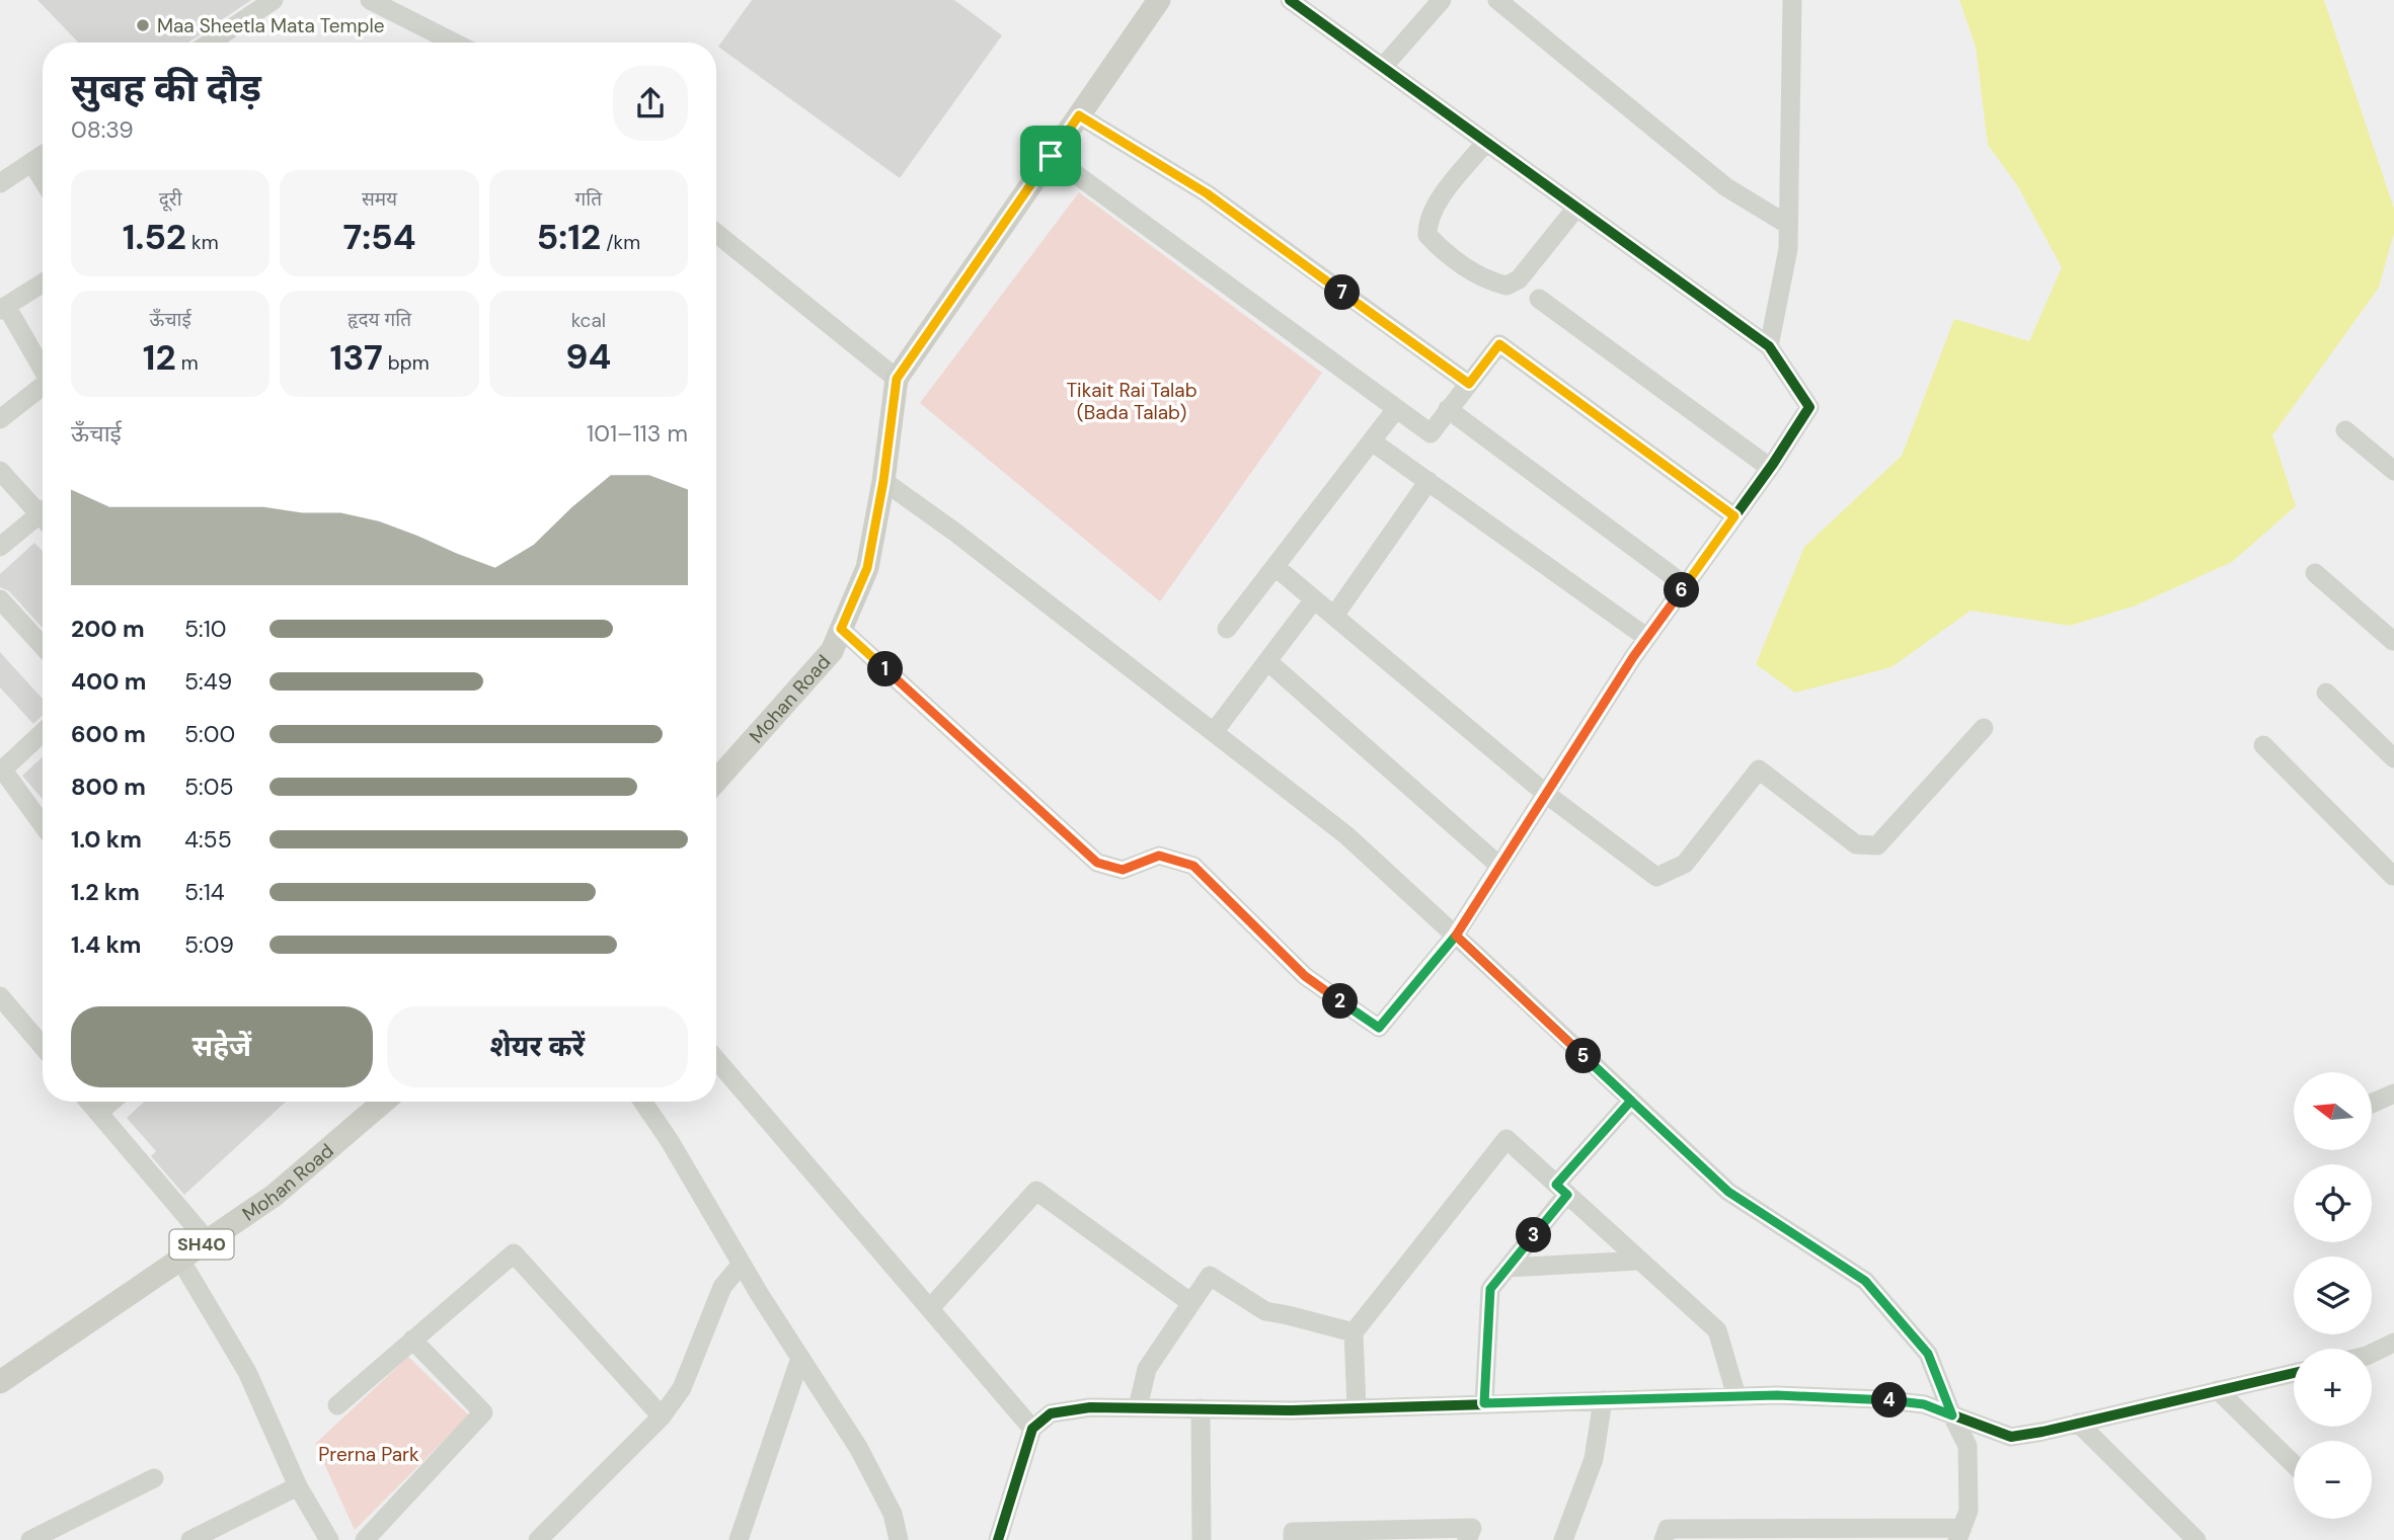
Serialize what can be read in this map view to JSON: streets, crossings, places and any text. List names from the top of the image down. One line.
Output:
{"streets":{"main road":["Mohan Road","SH40"]},"parks":["Tikait Rai Talab (Bada Talab)","Prerna Park"],"places":["Maa Sheetla Mata Temple"],"north":"left","page":{"heading":["सुबह की दौड़","08:39"],"stats":[["दूरी","1.52 km"],["समय","7:54"],["गति","5:12 /km"],["ऊँचाई","12 m"],["हृदय गति","137 bpm"],["kcal","94"]],"pins":["7","6","1","2","5","3","4"],"chart":["ऊँचाई","101–113 m"],"list":[{"name":"200 m","note":"5:10"},{"name":"400 m","note":"5:49"},{"name":"600 m","note":"5:00"},{"name":"800 m","note":"5:05"},{"name":"1.0 km","note":"4:55"},{"name":"1.2 km","note":"5:14"},{"name":"1.4 km","note":"5:09"}],"buttons":["सहेजें","शेयर करें"],"map_buttons":["+","−"]}}
